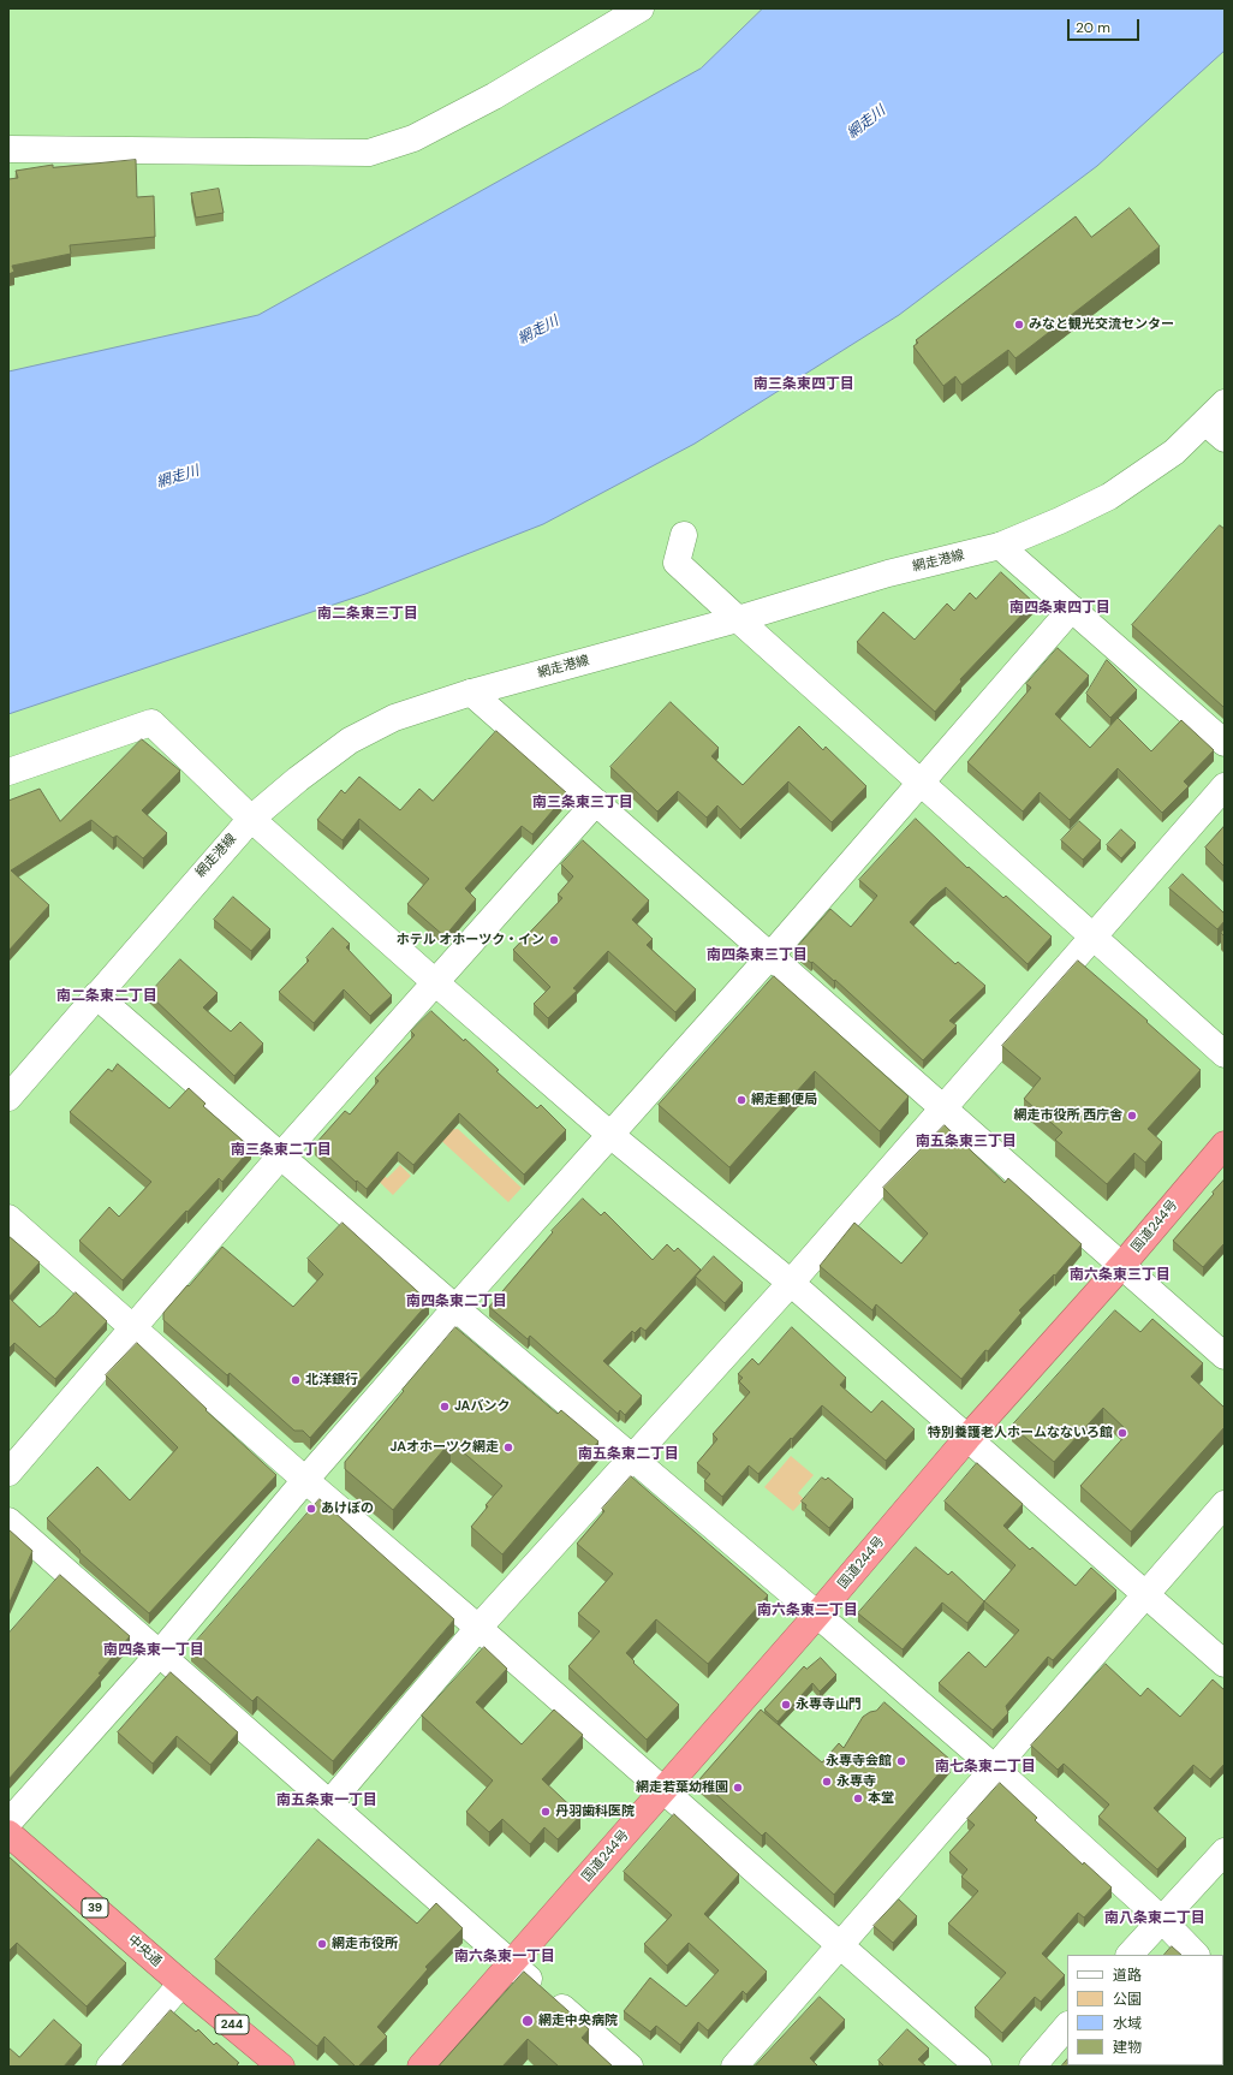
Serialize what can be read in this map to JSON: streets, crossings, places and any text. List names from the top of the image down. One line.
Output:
{"streets":{"highway":["国道244号","39","中央通","244"],"street":["網走港線"]},"districts":["南三条東四丁目","南四条東四丁目","南二条東三丁目","南三条東三丁目","南四条東三丁目","南二条東二丁目","南五条東三丁目","南三条東二丁目","南六条東三丁目","南四条東二丁目","南五条東二丁目","南六条東二丁目","南四条東一丁目","南七条東二丁目","南五条東一丁目","南八条東二丁目","南六条東一丁目"],"water":["網走川"],"places":["みなと観光交流センター","ホテル オホーツク・イン","網走郵便局","網走市役所 西庁舎","北洋銀行","JAバンク","特別養護老人ホームなないろ館","JAオホーツク網走","あけぼの","永専寺山門","永専寺会館","永専寺","網走若葉幼稚園","本堂","丹羽歯科医院","網走市役所","網走中央病院"],"legend":["道路","公園","水域","建物"],"scale_bar":"20 m"}
